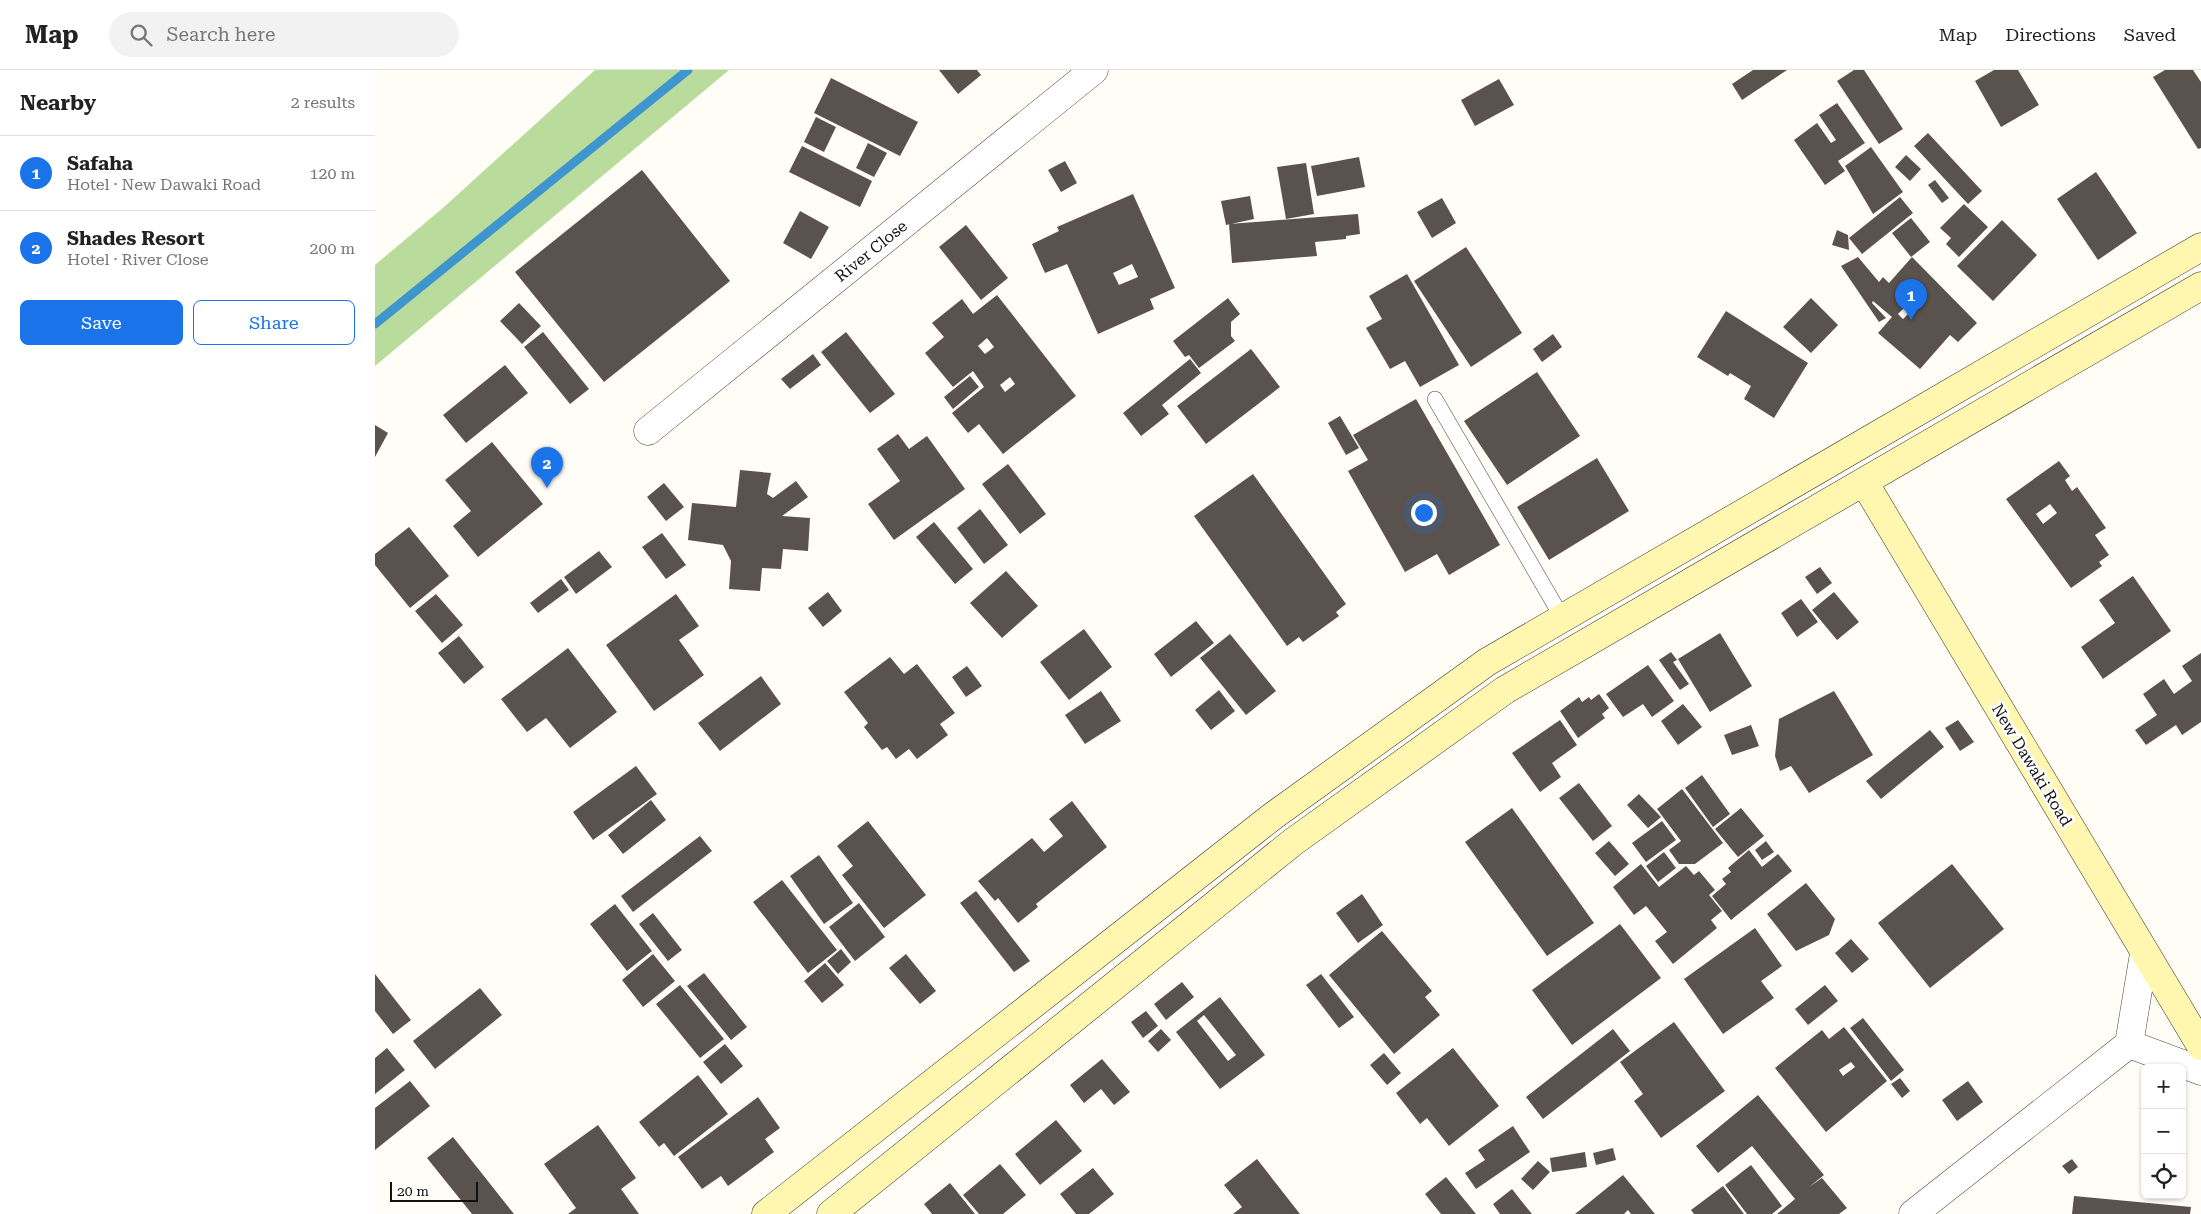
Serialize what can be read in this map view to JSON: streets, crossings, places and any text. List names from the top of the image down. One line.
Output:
{"streets":{"street":["River Close","New Dawaki Road"]},"scale_bar":"20 m","page":{"header":"Map","search":"Search here","nav":["Map","Directions","Saved"],"heading":["Nearby","2 results"],"list":[{"mark":"1","name":"Safaha","note":"Hotel · New Dawaki Road","value":"120 m"},{"mark":"2","name":"Shades Resort","note":"Hotel · River Close","value":"200 m"}],"pins":["1","2"],"buttons":["Save","Share"],"map_buttons":["+","−"],"scale":"20 m"}}
